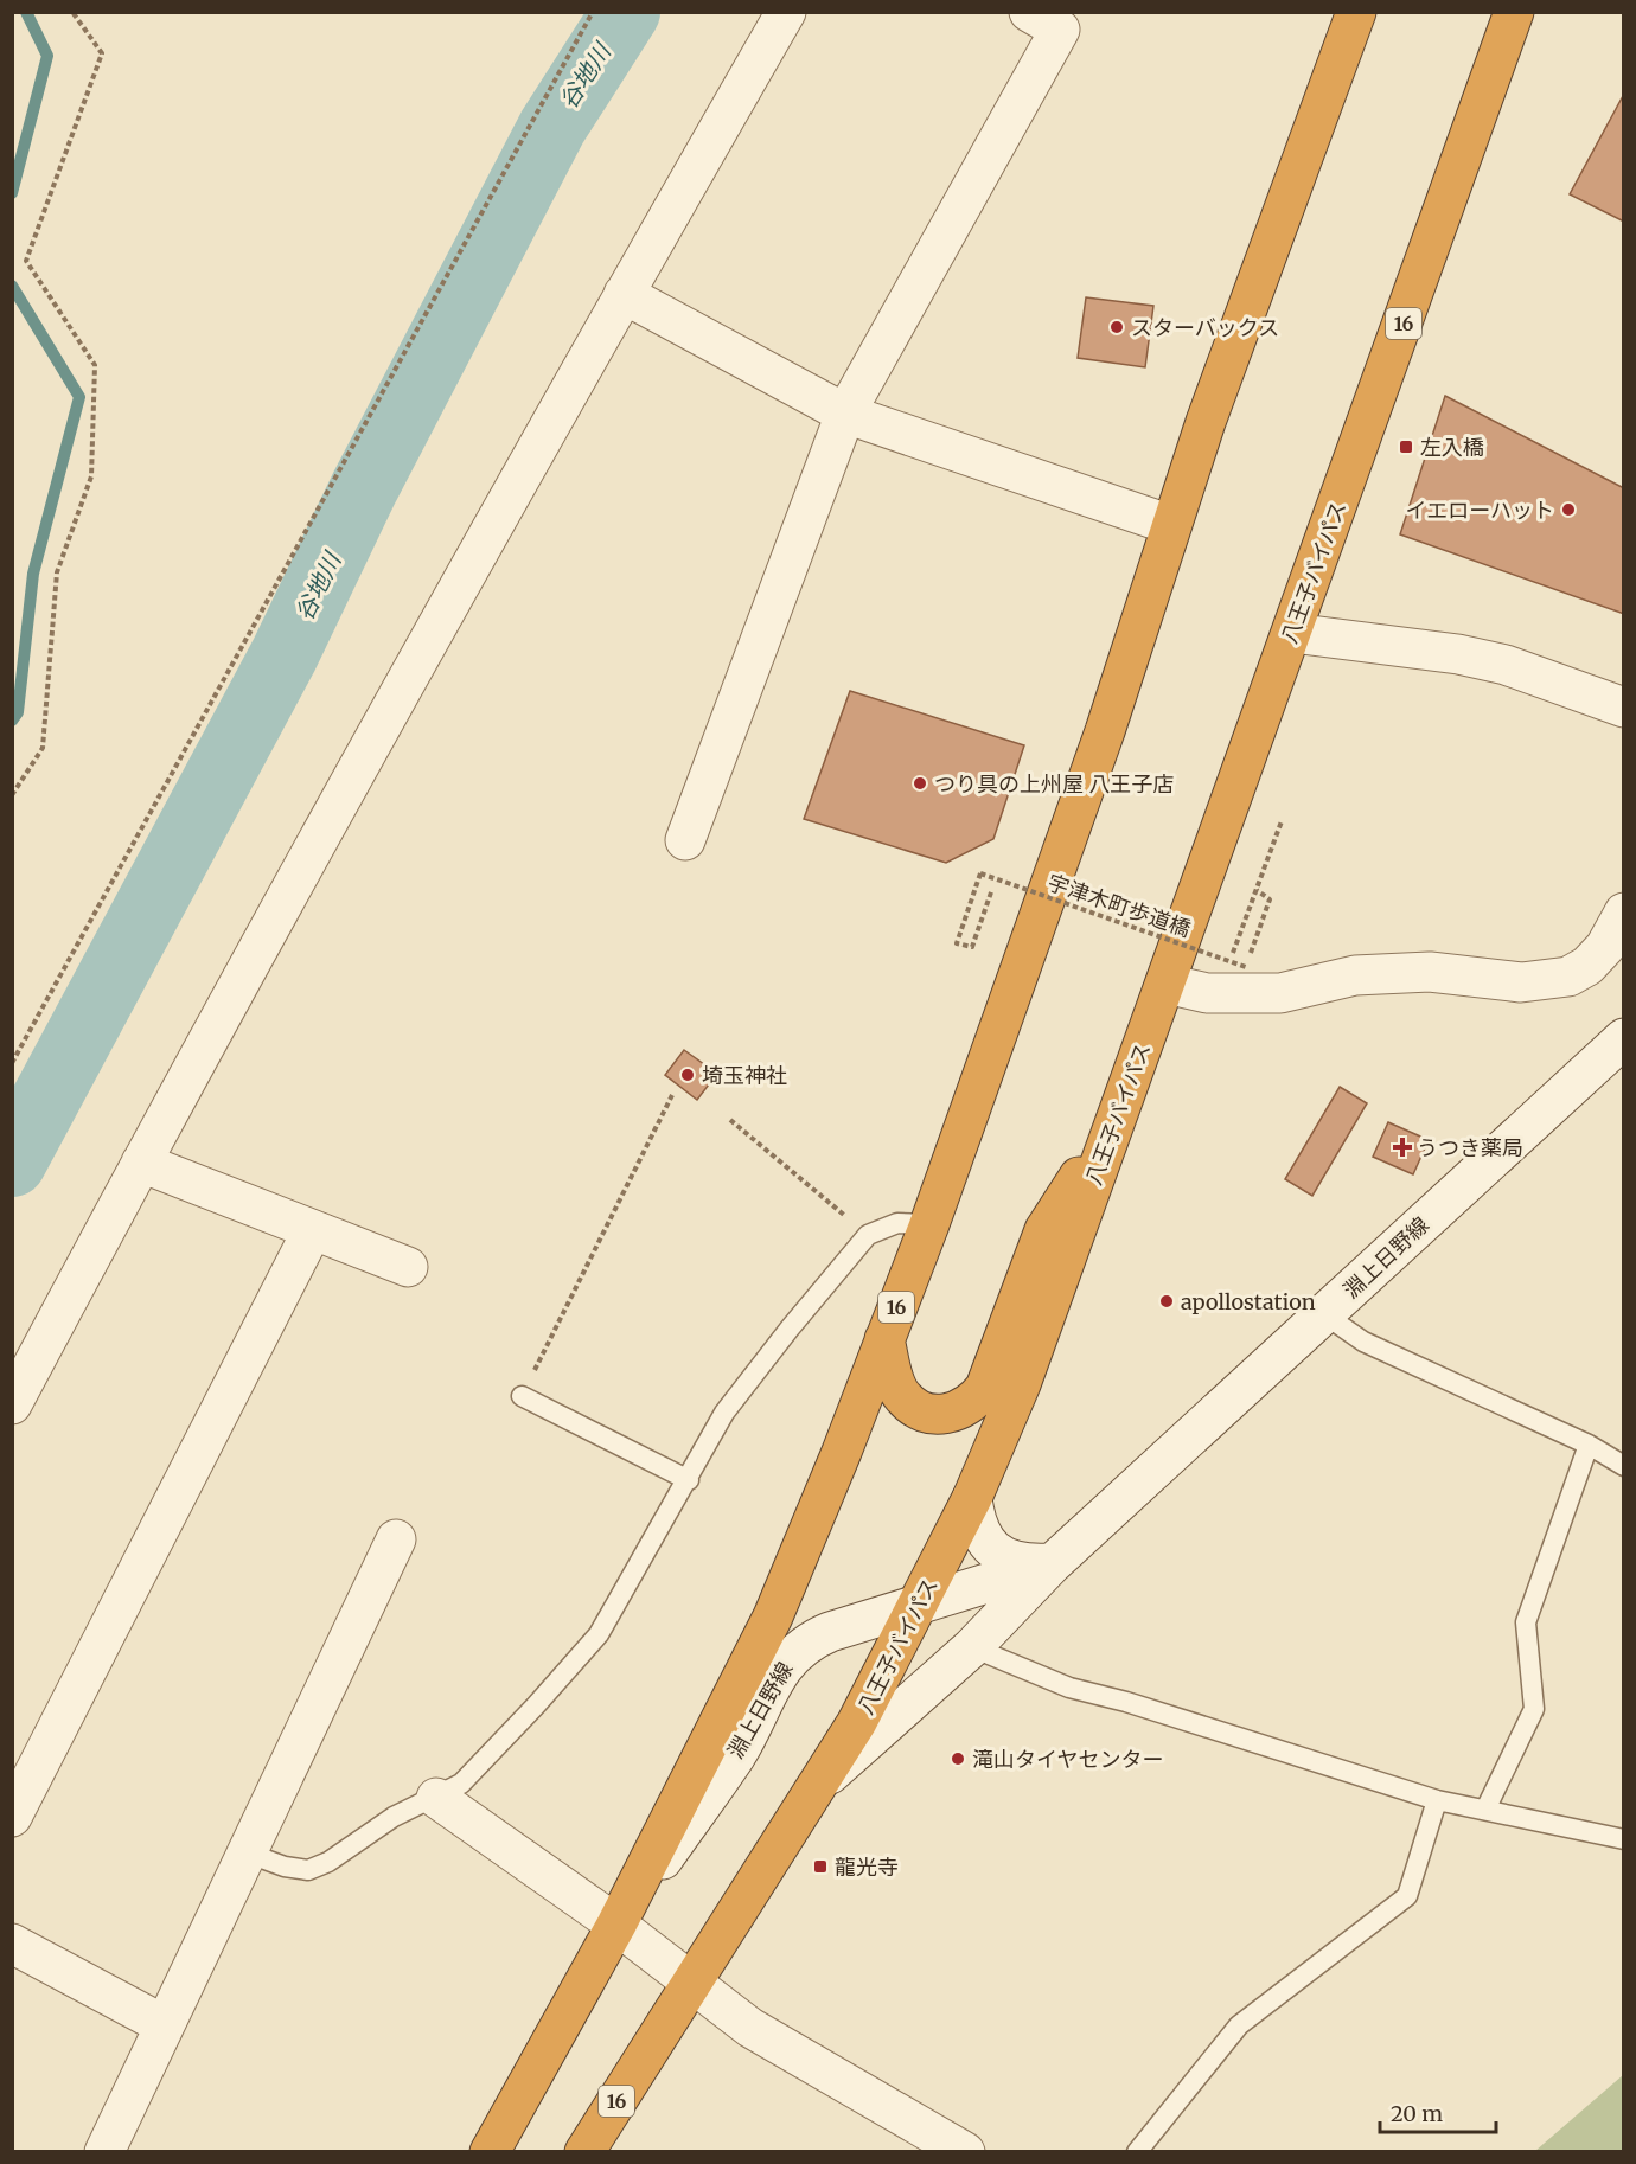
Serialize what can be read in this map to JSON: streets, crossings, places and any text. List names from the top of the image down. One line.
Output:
{"streets":{"highway":["16","八王子バイパス"],"street":["淵上日野線"],"path":["宇津木町歩道橋"]},"crossings":[["16","淵上日野線"],["八王子バイパス","淵上日野線"]],"water":["谷地川"],"places":{"other":["スターバックス","イエローハット","つり具の上州屋 八王子店","埼玉神社","apollostation","滝山タイヤセンター"],"transit":["左入橋","龍光寺"],"health":["うつき薬局"]},"scale_bar":"20 m"}
